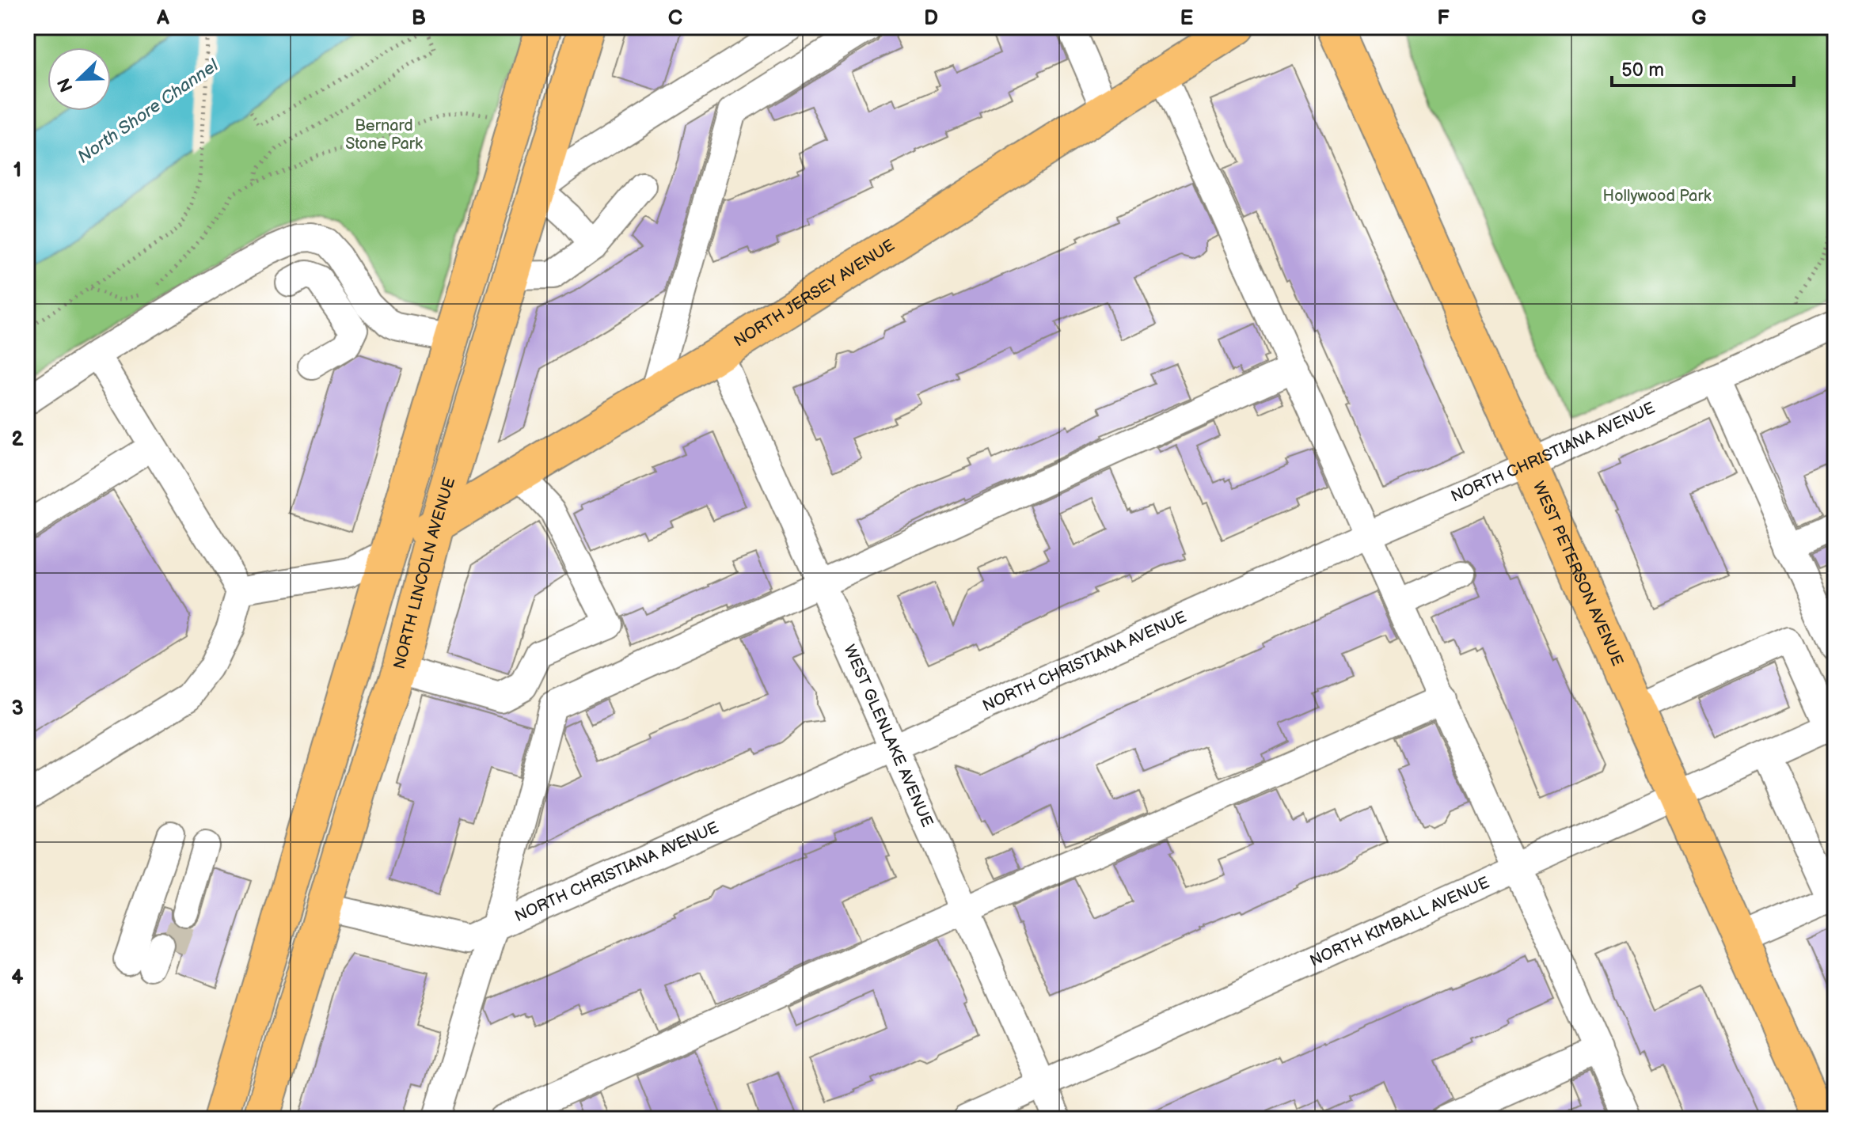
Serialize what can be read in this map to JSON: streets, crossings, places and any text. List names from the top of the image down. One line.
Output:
{"streets":{"main road":["NORTH JERSEY AVENUE","NORTH LINCOLN AVENUE","WEST PETERSON AVENUE"],"street":["NORTH CHRISTIANA AVENUE","WEST GLENLAKE AVENUE","NORTH KIMBALL AVENUE"]},"crossings":[["NORTH JERSEY AVENUE","NORTH LINCOLN AVENUE"],["NORTH JERSEY AVENUE","WEST GLENLAKE AVENUE"],["NORTH CHRISTIANA AVENUE","NORTH LINCOLN AVENUE"],["NORTH CHRISTIANA AVENUE","WEST PETERSON AVENUE"],["NORTH CHRISTIANA AVENUE","WEST GLENLAKE AVENUE"],["WEST PETERSON AVENUE","NORTH KIMBALL AVENUE"],["WEST GLENLAKE AVENUE","NORTH KIMBALL AVENUE"]],"water":["North Shore Channel"],"parks":["Bernard Stone Park","Hollywood Park"],"scale_bar":"50 m","north":"bottom left","grid":{"columns":["A","B","C","D","E","F","G"],"rows":["1","2","3","4"]}}
